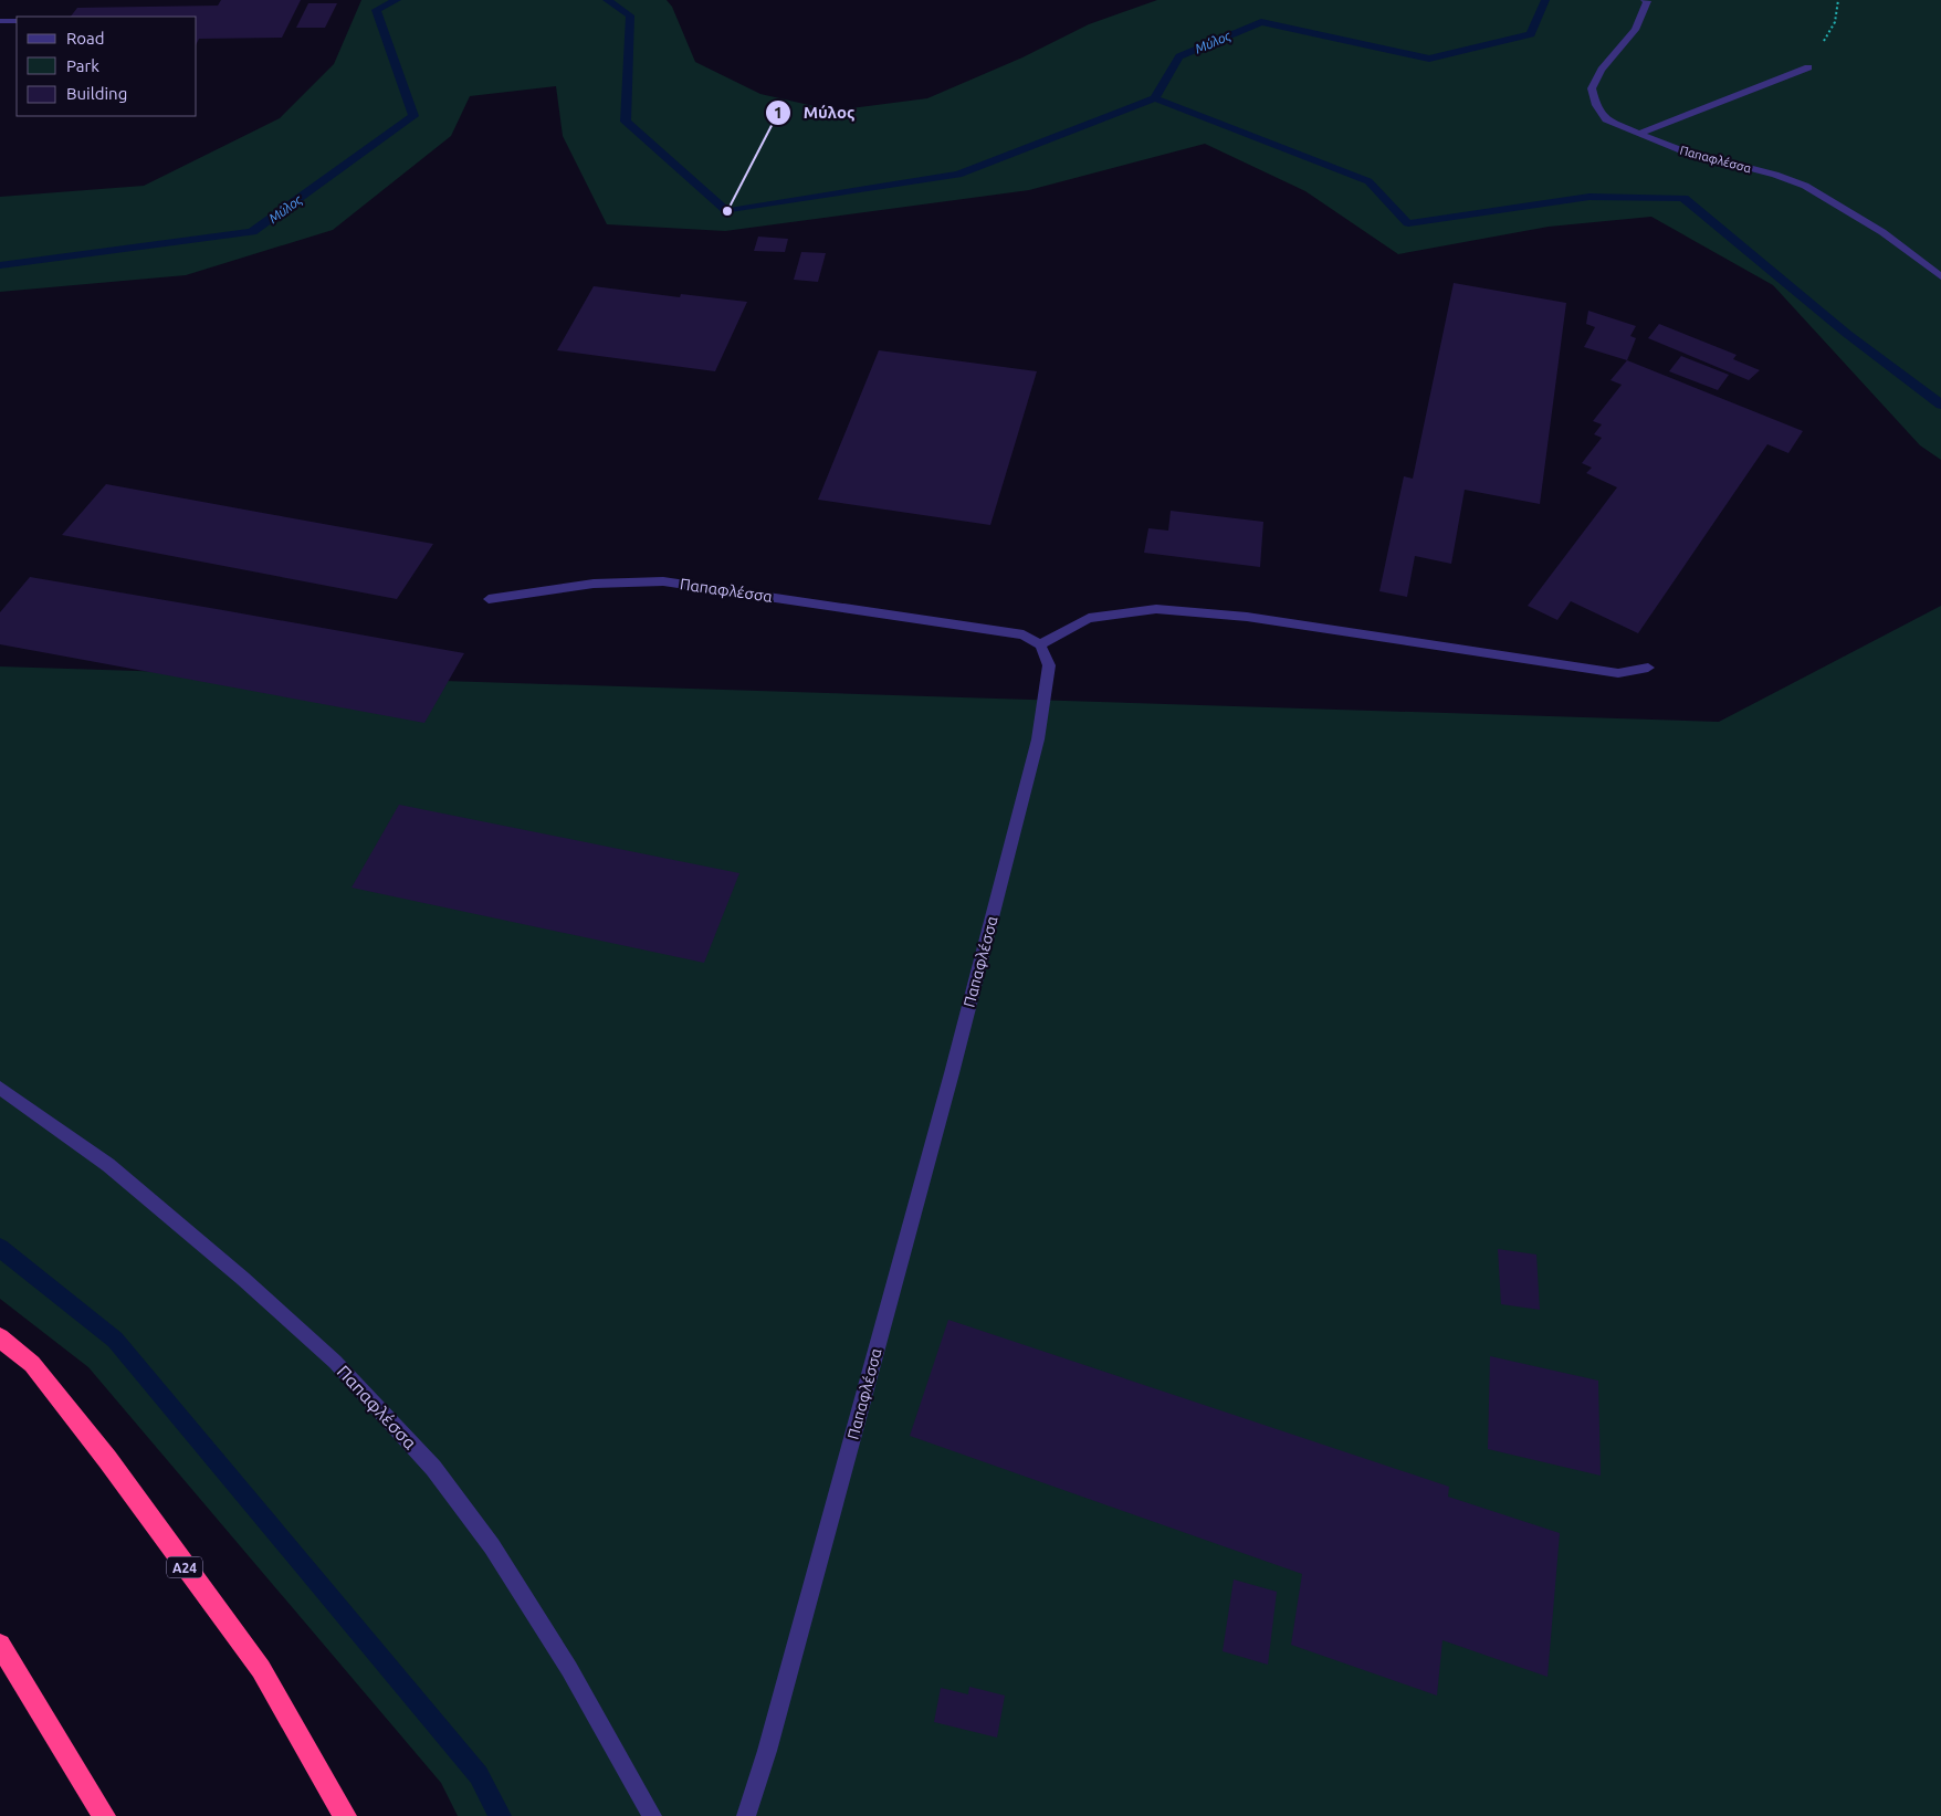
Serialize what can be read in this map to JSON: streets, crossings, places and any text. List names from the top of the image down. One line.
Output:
{"streets":{"highway":["Α24"],"street":["Παπαφλέσσα"]},"water":["Μύλος"],"places":["Μύλος"],"legend":["Road","Park","Building"]}
